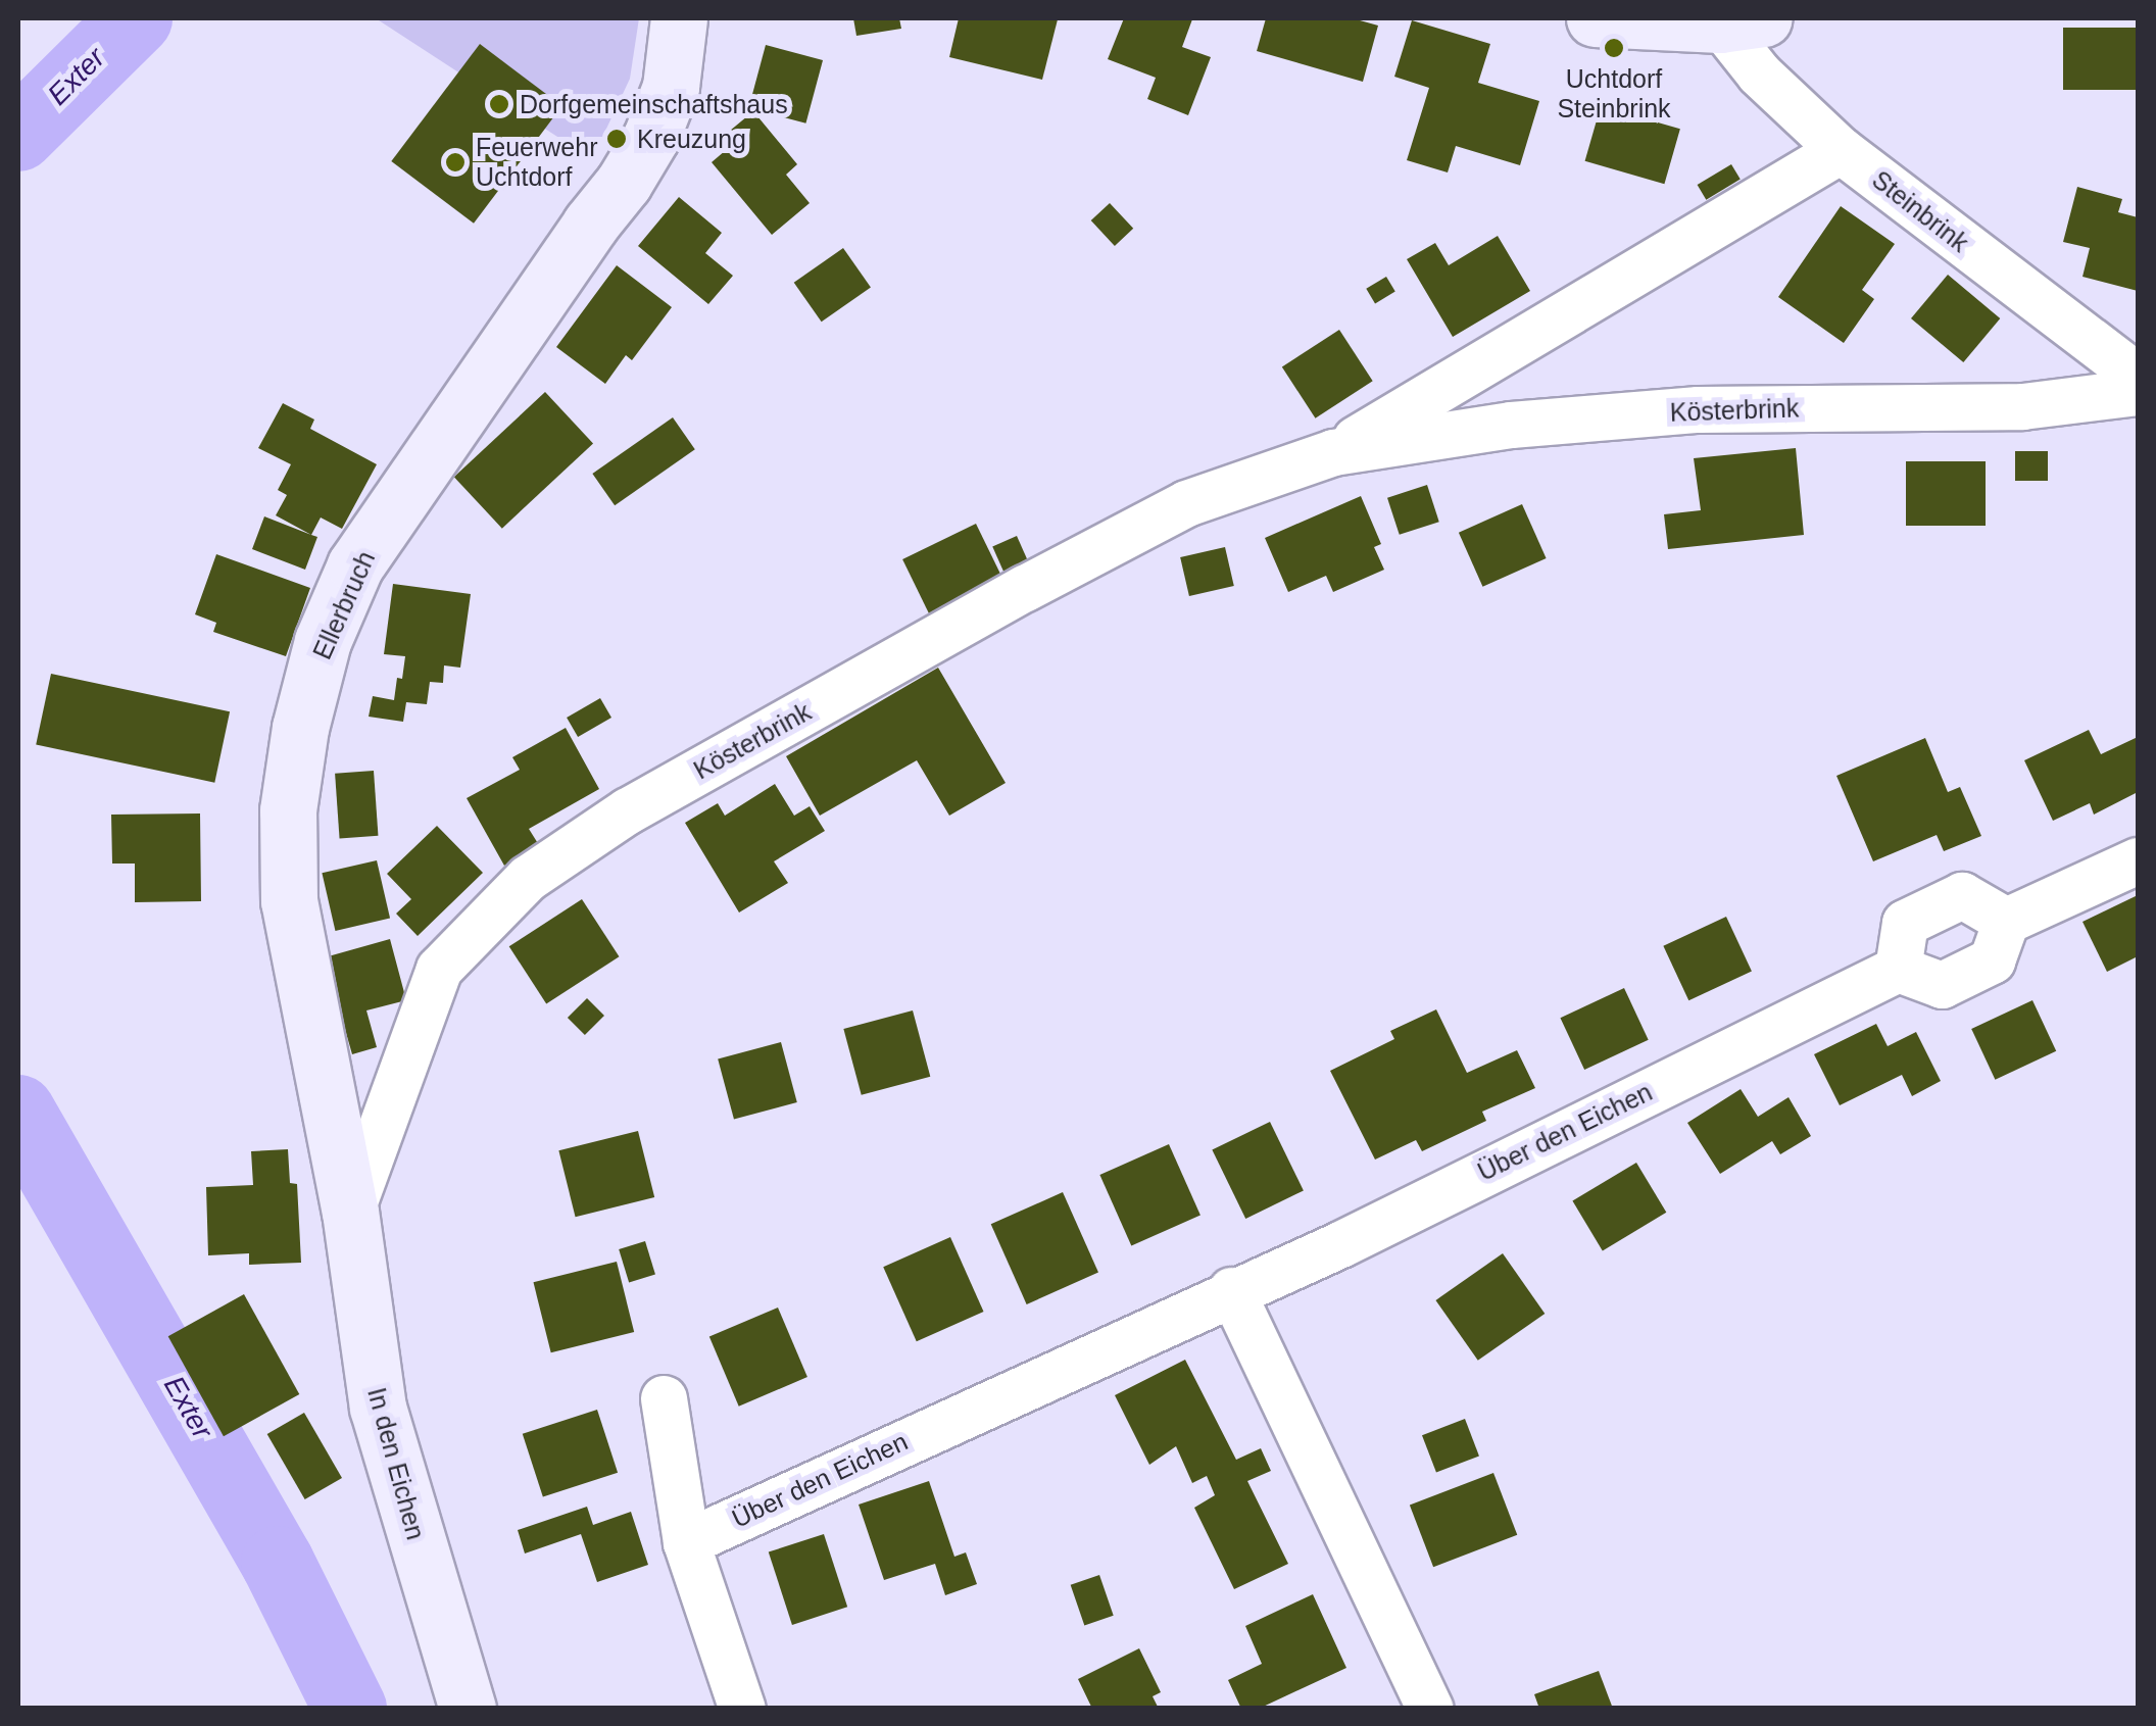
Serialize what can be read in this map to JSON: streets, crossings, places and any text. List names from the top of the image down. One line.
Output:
{"streets":{"street":["Steinbrink","Kösterbrink","Ellerbruch","Über den Eichen","In den Eichen"]},"crossings":[["Steinbrink","Kösterbrink"],["Kösterbrink","Ellerbruch"],["Kösterbrink","In den Eichen"],["Ellerbruch","In den Eichen"]],"water":["Exter"],"places":["Uchtdorf Steinbrink","Dorfgemeinschaftshaus","Kreuzung","Feuerwehr Uchtdorf"]}
